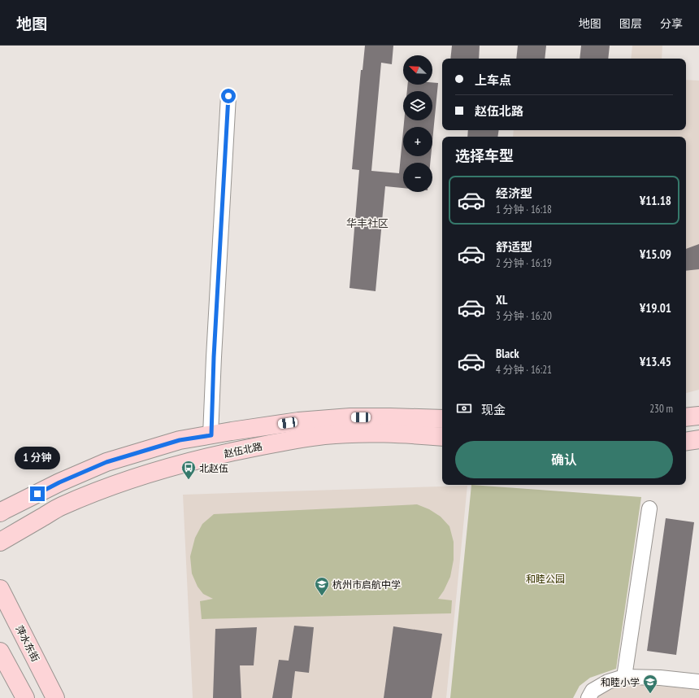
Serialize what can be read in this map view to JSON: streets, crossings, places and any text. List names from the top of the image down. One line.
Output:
{"streets":{"main road":["赵伍北路","萍水东街"]},"districts":["华丰社区"],"parks":["和睦公园"],"places":{"bus stop":["北赵伍"],"school or university":["杭州市启航中学","和睦小学"]},"north":"top left","page":{"header":"地图","nav":["地图","图层","分享"],"map_buttons":["+","−"],"banner":["上车点","赵伍北路"],"heading":"选择车型","list":[{"name":"经济型","note":"1 分钟 · 16:18","value":"¥11.18"},{"name":"舒适型","note":"2 分钟 · 16:19","value":"¥15.09"},{"name":"XL","note":"3 分钟 · 16:20","value":"¥19.01"},{"name":"Black","note":"4 分钟 · 16:21","value":"¥13.45"}],"pay":["现金","230 m"],"buttons":"确认","bubble":"1 分钟"}}
